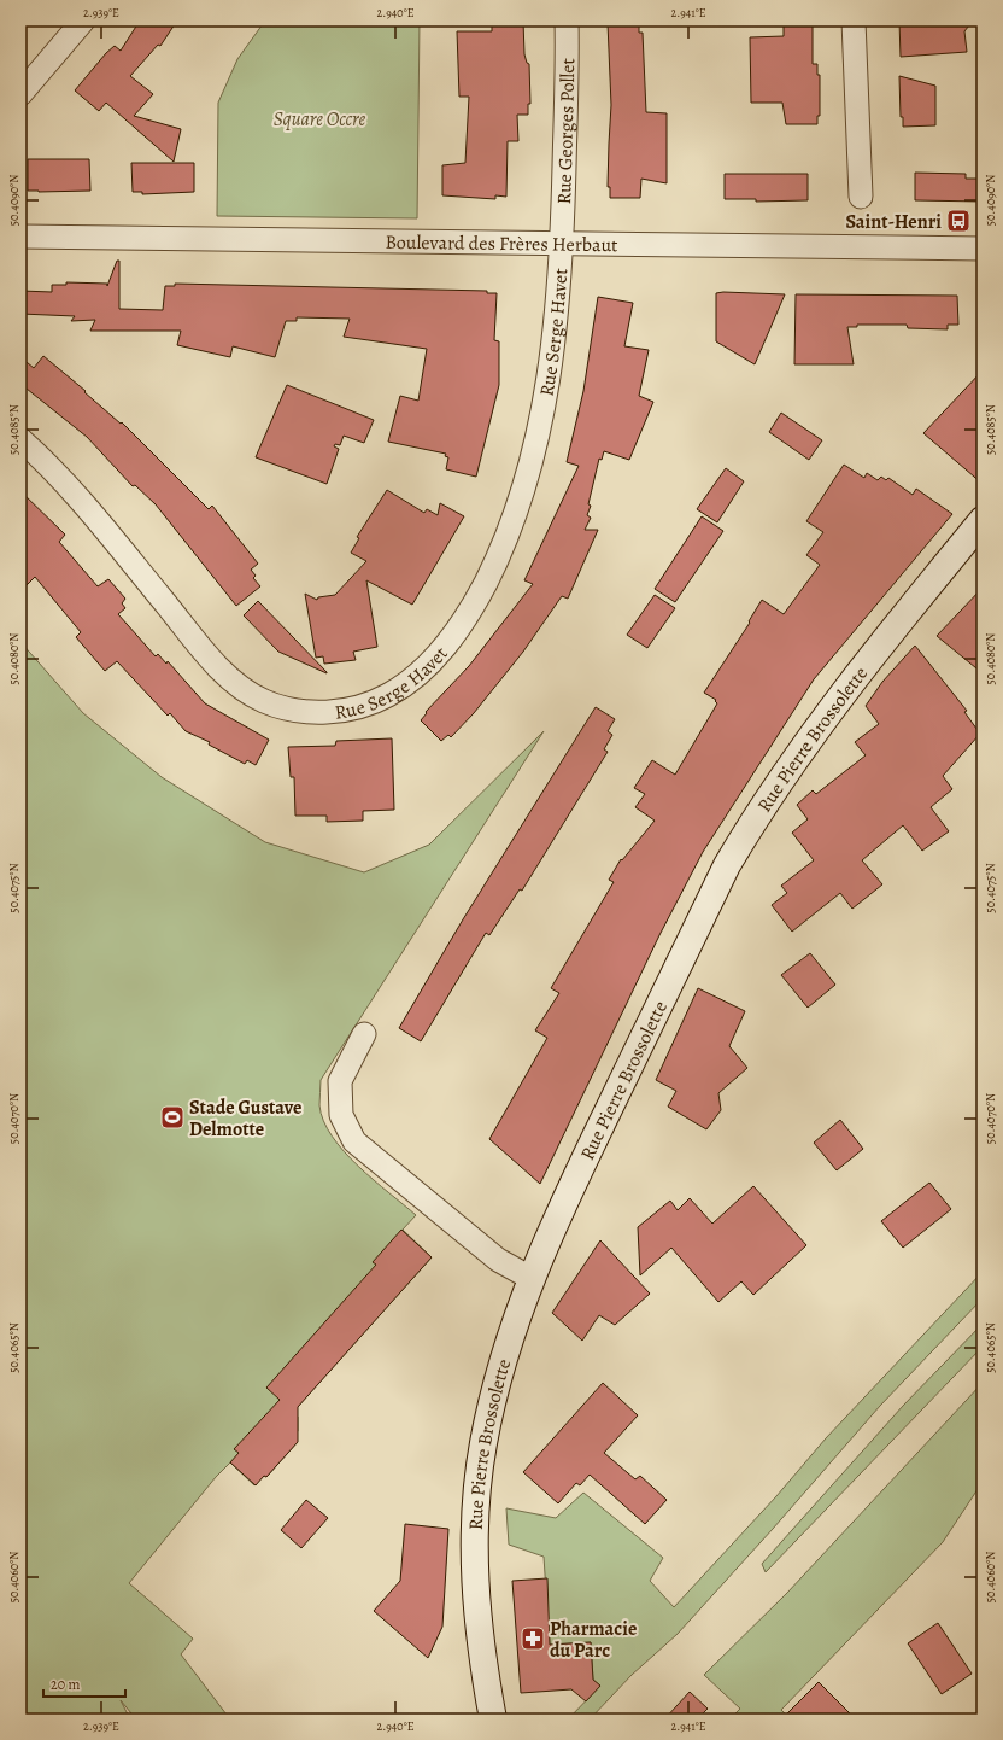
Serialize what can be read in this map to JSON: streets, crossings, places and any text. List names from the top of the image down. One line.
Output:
{"streets":{"main road":["Rue Pierre Brossolette"],"street":["Rue Georges Pollet","Boulevard des Frères Herbaut","Rue Serge Havet"]},"crossings":[["Rue Georges Pollet","Boulevard des Frères Herbaut"],["Rue Georges Pollet","Rue Serge Havet"],["Boulevard des Frères Herbaut","Rue Serge Havet"]],"parks":["Square Occre"],"places":{"bus stop":["Saint-Henri"],"sports":["Stade Gustave Delmotte"],"pharmacy":["Pharmacie du Parc"]},"scale_bar":"20 m","coordinates":["2.939°E","2.940°E","2.941°E","50.4090°N","50.4085°N","50.4080°N","50.4075°N","50.4070°N","50.4065°N","50.4060°N"]}
